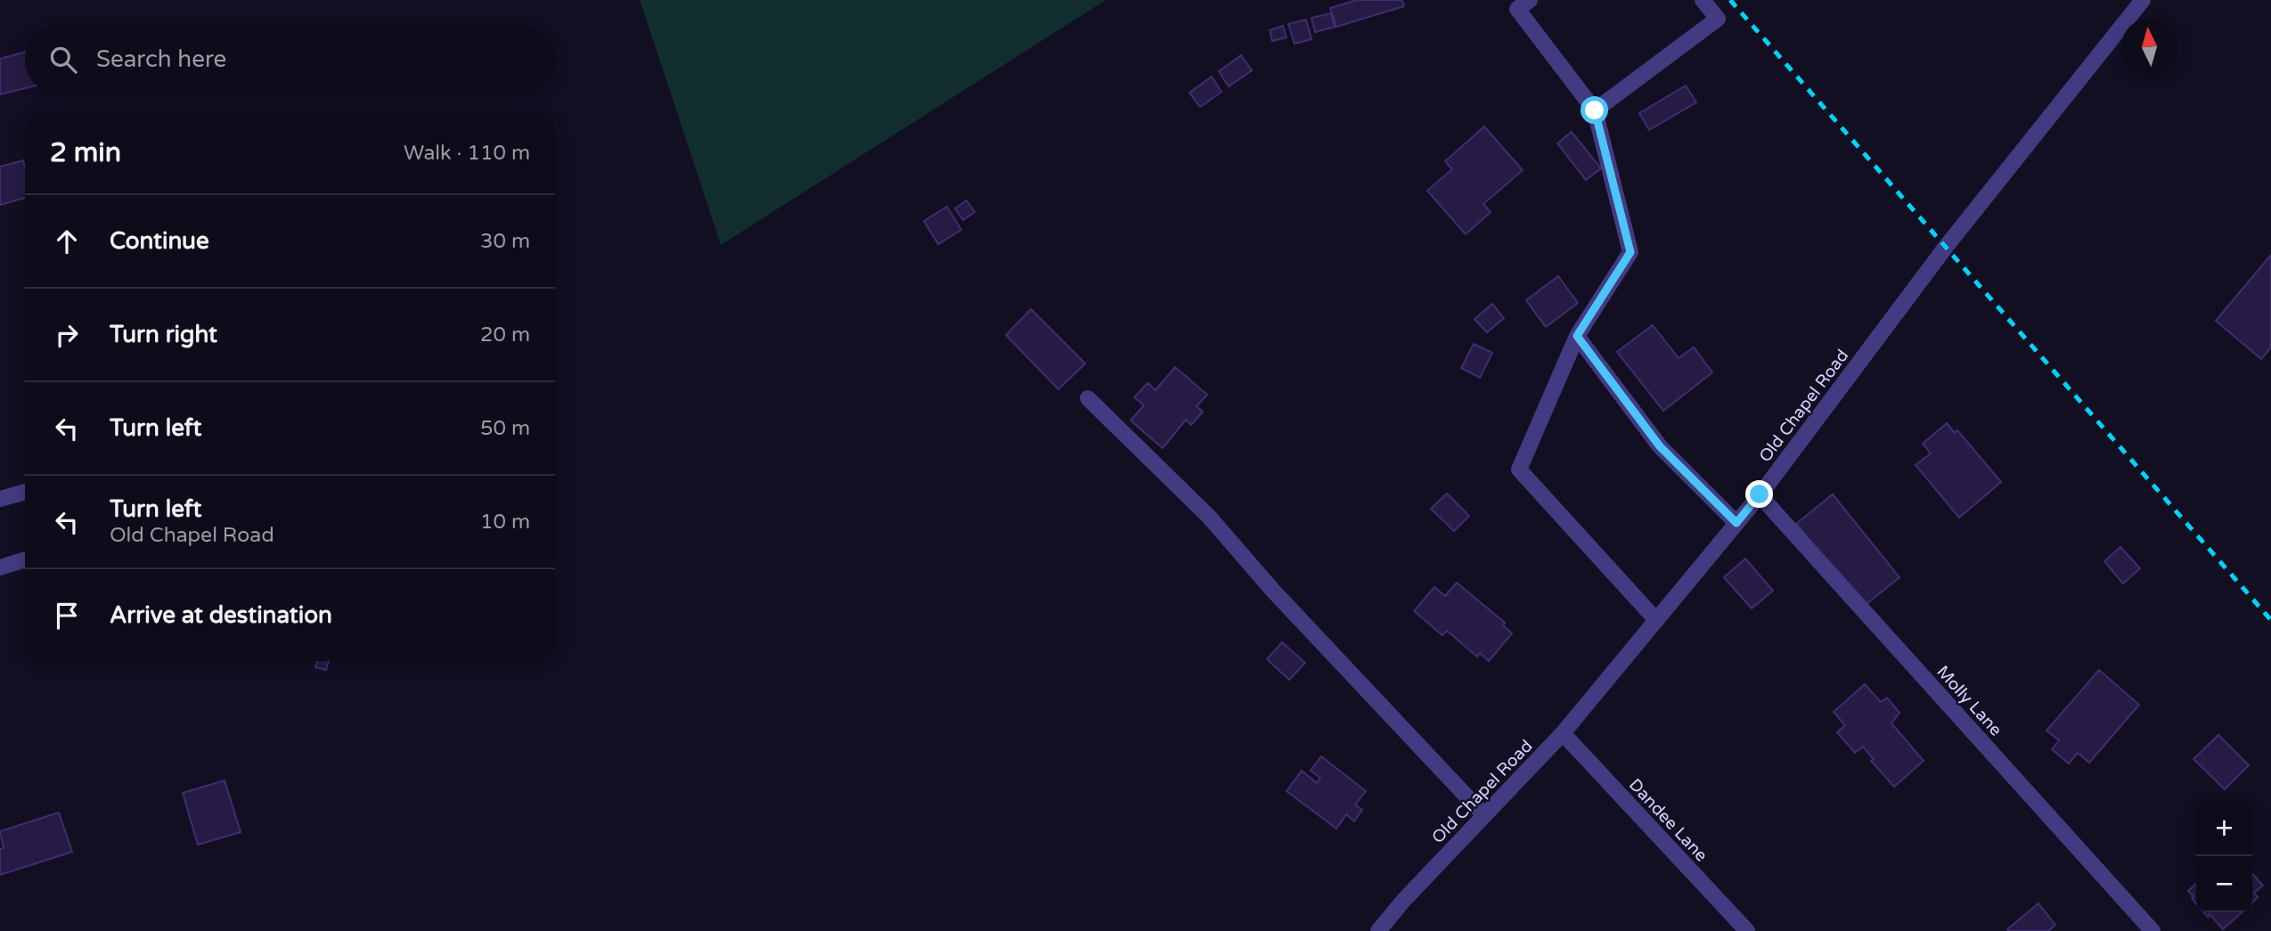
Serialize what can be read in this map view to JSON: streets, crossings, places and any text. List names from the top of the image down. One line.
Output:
{"streets":{"street":["Old Chapel Road","Molly Lane","Dandee Lane"]},"crossings":[["Old Chapel Road","Molly Lane"],["Old Chapel Road","Dandee Lane"]],"north":"top","page":{"search":"Search here","heading":["2 min","Walk · 110 m"],"list":[["Continue","30 m"],["Turn right","20 m"],["Turn left","50 m"],["Turn left","Old Chapel Road","10 m"],"Arrive at destination"],"map_buttons":["+","−"]}}
